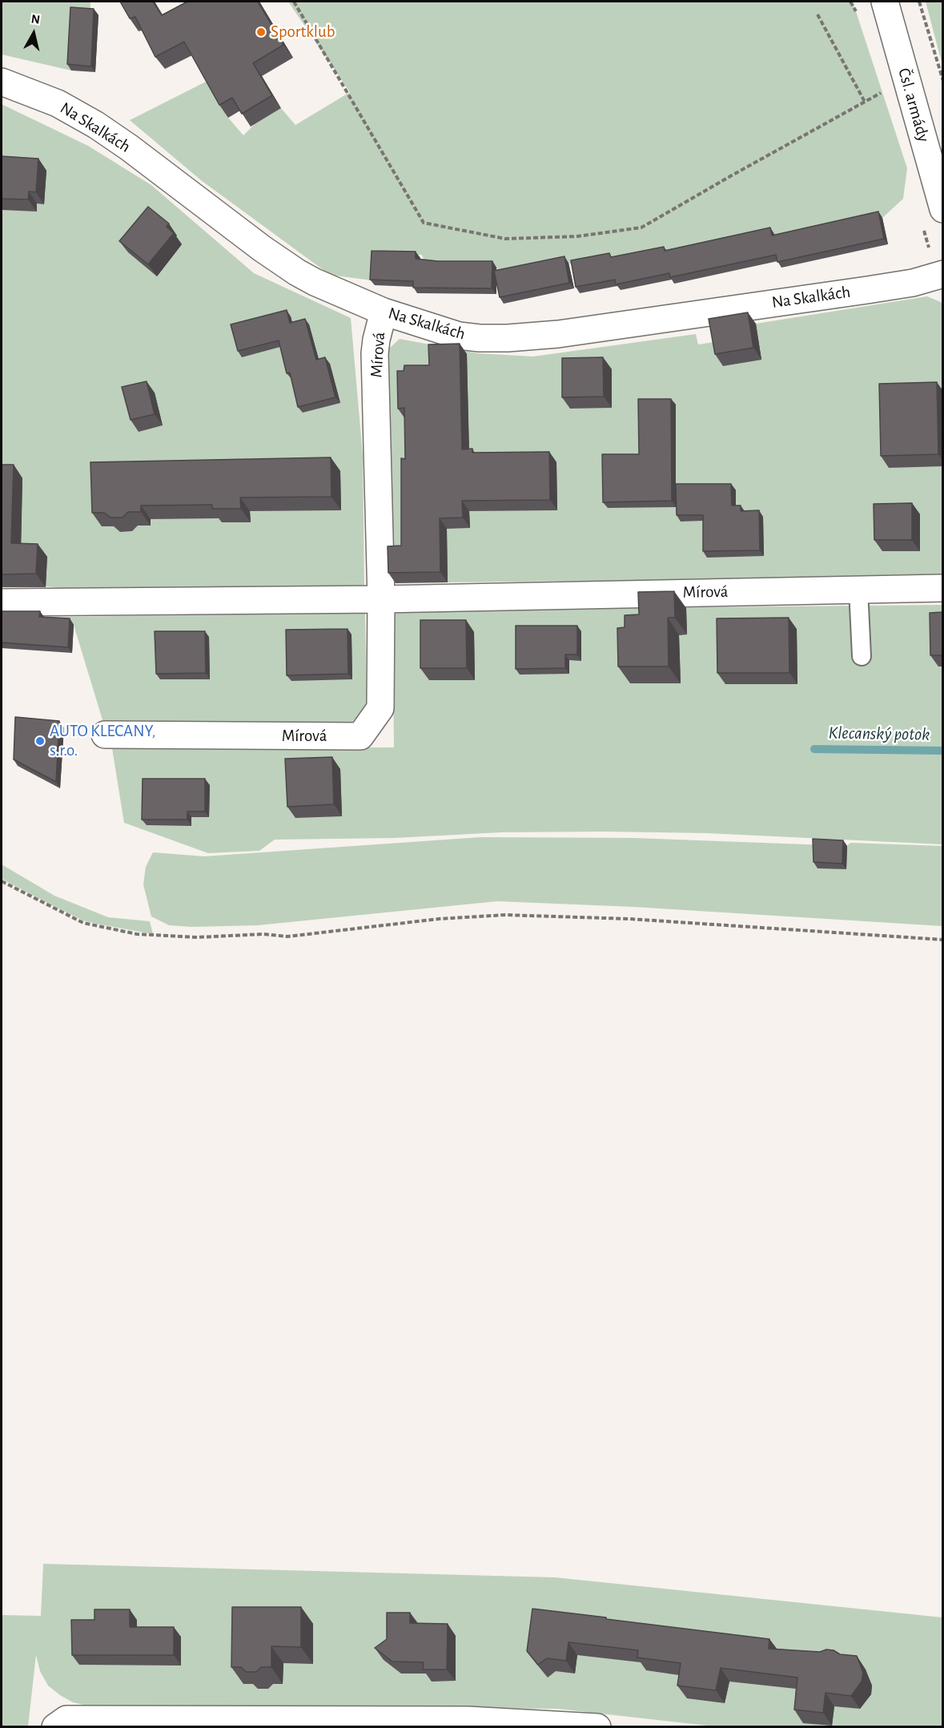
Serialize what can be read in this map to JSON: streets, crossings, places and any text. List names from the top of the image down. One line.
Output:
{"streets":{"street":["Čsl. armády","Na Skalkách","Mírová"]},"crossings":[["Na Skalkách","Mírová"]],"water":["Klecanský potok"],"places":["Sportklub","AUTO KLECANY, s.r.o."],"north":"top"}
